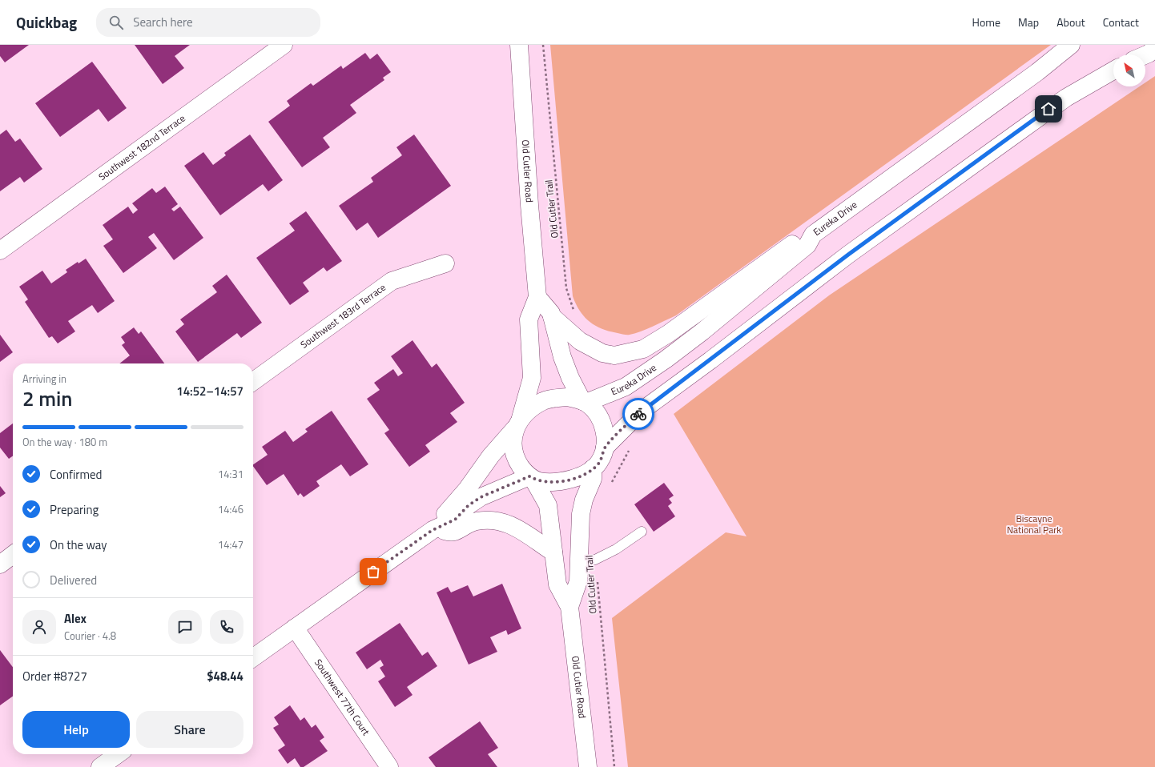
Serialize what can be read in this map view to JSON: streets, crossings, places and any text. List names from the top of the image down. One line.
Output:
{"streets":{"street":["Southwest 182nd Terrace","Old Cutler Road","Eureka Drive","Southwest 183rd Terrace","Southwest 77th Court"],"path":["Old Cutler Trail"]},"crossings":[["Old Cutler Road","Eureka Drive"]],"parks":["Biscayne National Park"],"north":"top left","page":{"header":"Quickbag","search":"Search here","nav":["Home","Map","About","Contact"],"heading":["2 min","Arriving in","14:52–14:57"],"panel":["Alex","Courier · 4.8","Order #8727","$48.44"],"bar":"On the way · 180 m","list":[["Confirmed","14:31"],["Preparing","14:46"],["On the way","14:47"],"Delivered"],"buttons":["Help","Share"]}}
